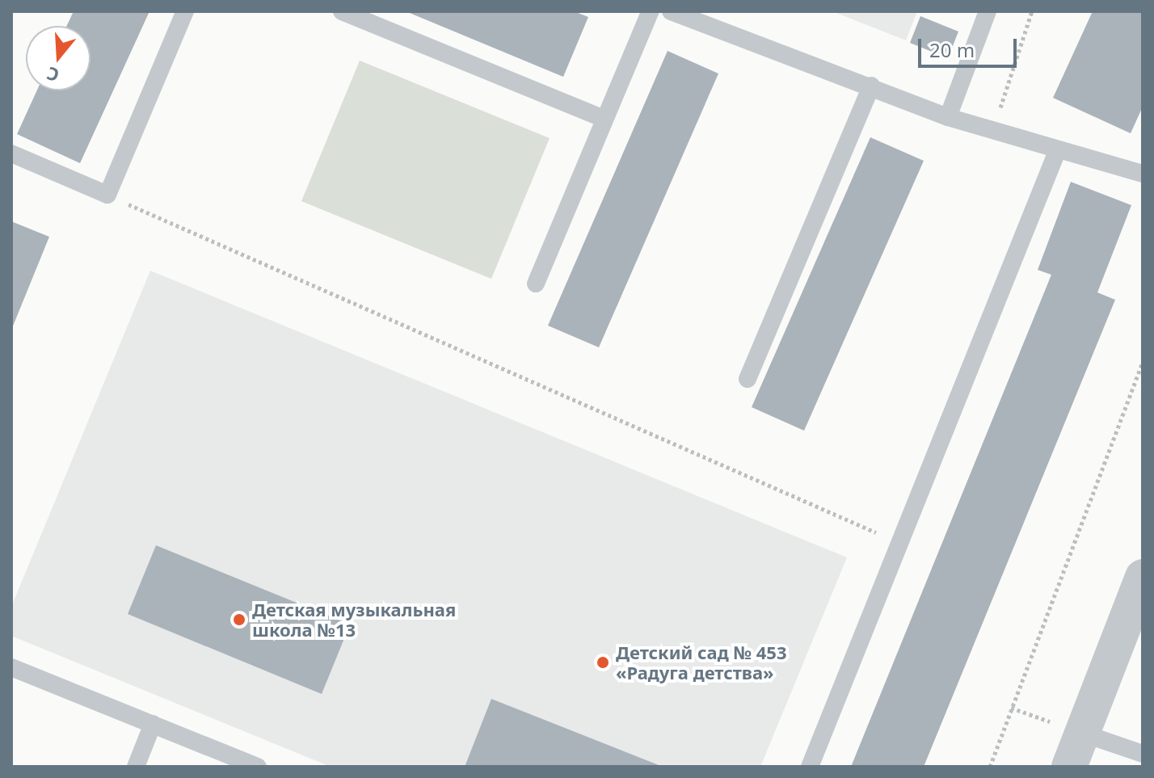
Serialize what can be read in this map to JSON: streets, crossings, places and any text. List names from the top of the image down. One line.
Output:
{"places":["Детская музыкальная школа №13","Детский сад № 453 «Радуга детства»"],"scale_bar":"20 m","north":"bottom"}
